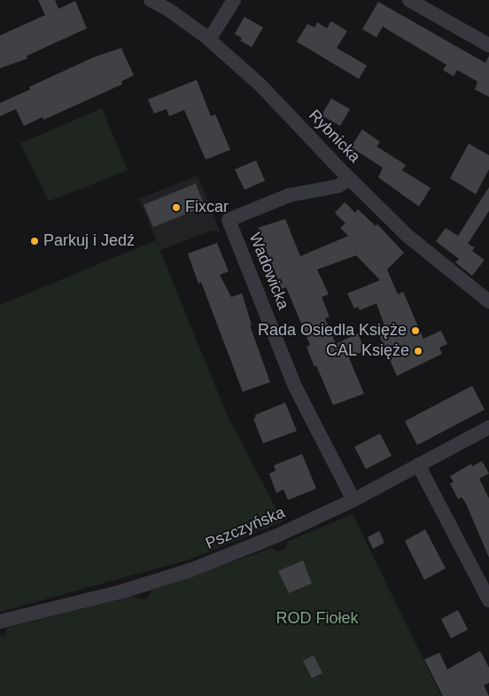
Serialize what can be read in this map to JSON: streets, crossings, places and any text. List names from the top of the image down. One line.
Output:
{"streets":{"street":["Rybnicka","Wadowicka","Pszczyńska"]},"crossings":[["Rybnicka","Wadowicka"],["Wadowicka","Pszczyńska"]],"parks":["ROD Fiołek"],"places":["Fixcar","Parkuj i Jedź","Rada Osiedla Księże","CAL Księże"]}
